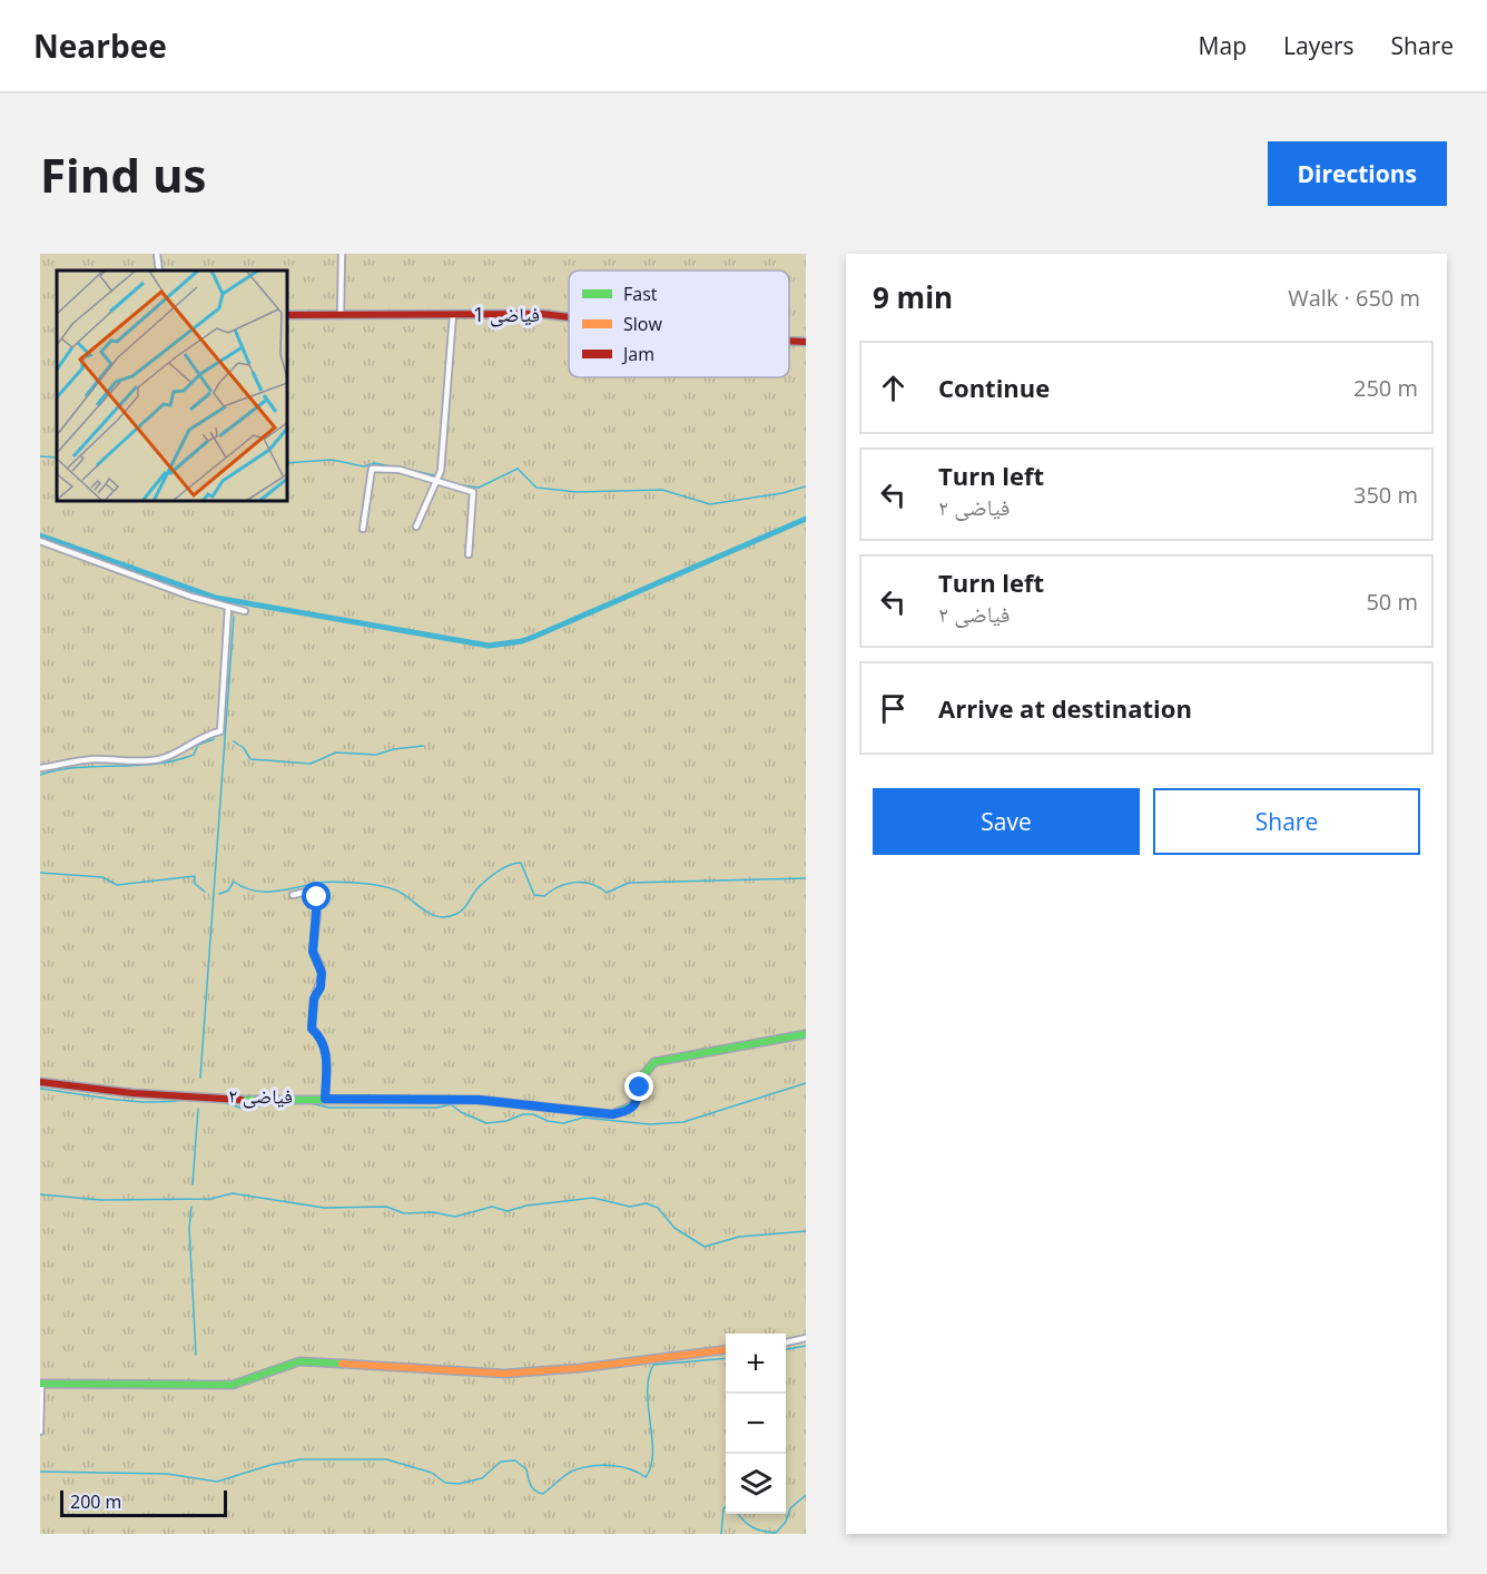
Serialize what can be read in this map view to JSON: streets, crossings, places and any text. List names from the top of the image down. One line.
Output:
{"streets":{"street":["فیاضی 1","فیاضی ۲"]},"legend":["Fast","Slow","Jam"],"scale_bar":"200 m","page":{"header":"Nearbee","nav":["Map","Layers","Share"],"buttons":["Directions",["Save","Share"]],"title":"Find us","heading":["9 min","Walk · 650 m"],"list":[["Continue","250 m"],["Turn left","فیاضی ۲","350 m"],["Turn left","فیاضی ۲","50 m"],"Arrive at destination"],"map_buttons":["+","−"],"scale":"200 m"}}
